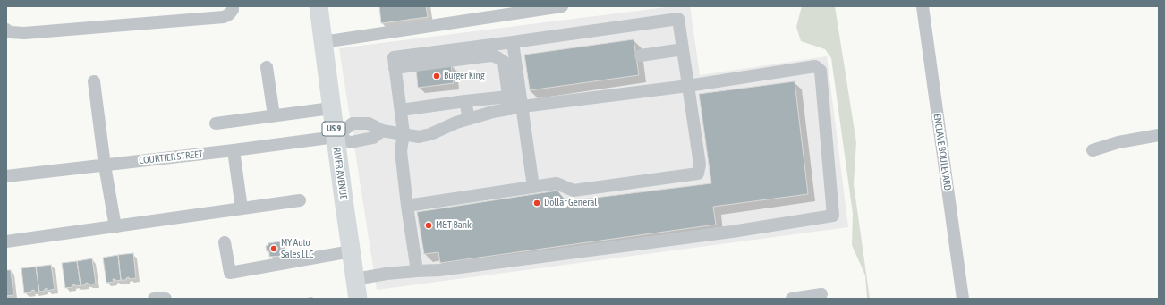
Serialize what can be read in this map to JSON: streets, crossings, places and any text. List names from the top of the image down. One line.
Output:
{"streets":{"highway":["US 9","RIVER AVENUE"],"street":["ENCLAVE BOULEVARD","COURTIER STREET"]},"crossings":[["COURTIER STREET","RIVER AVENUE"]],"places":["Burger King","Dollar General","M&T Bank","MY Auto Sales LLC"]}
